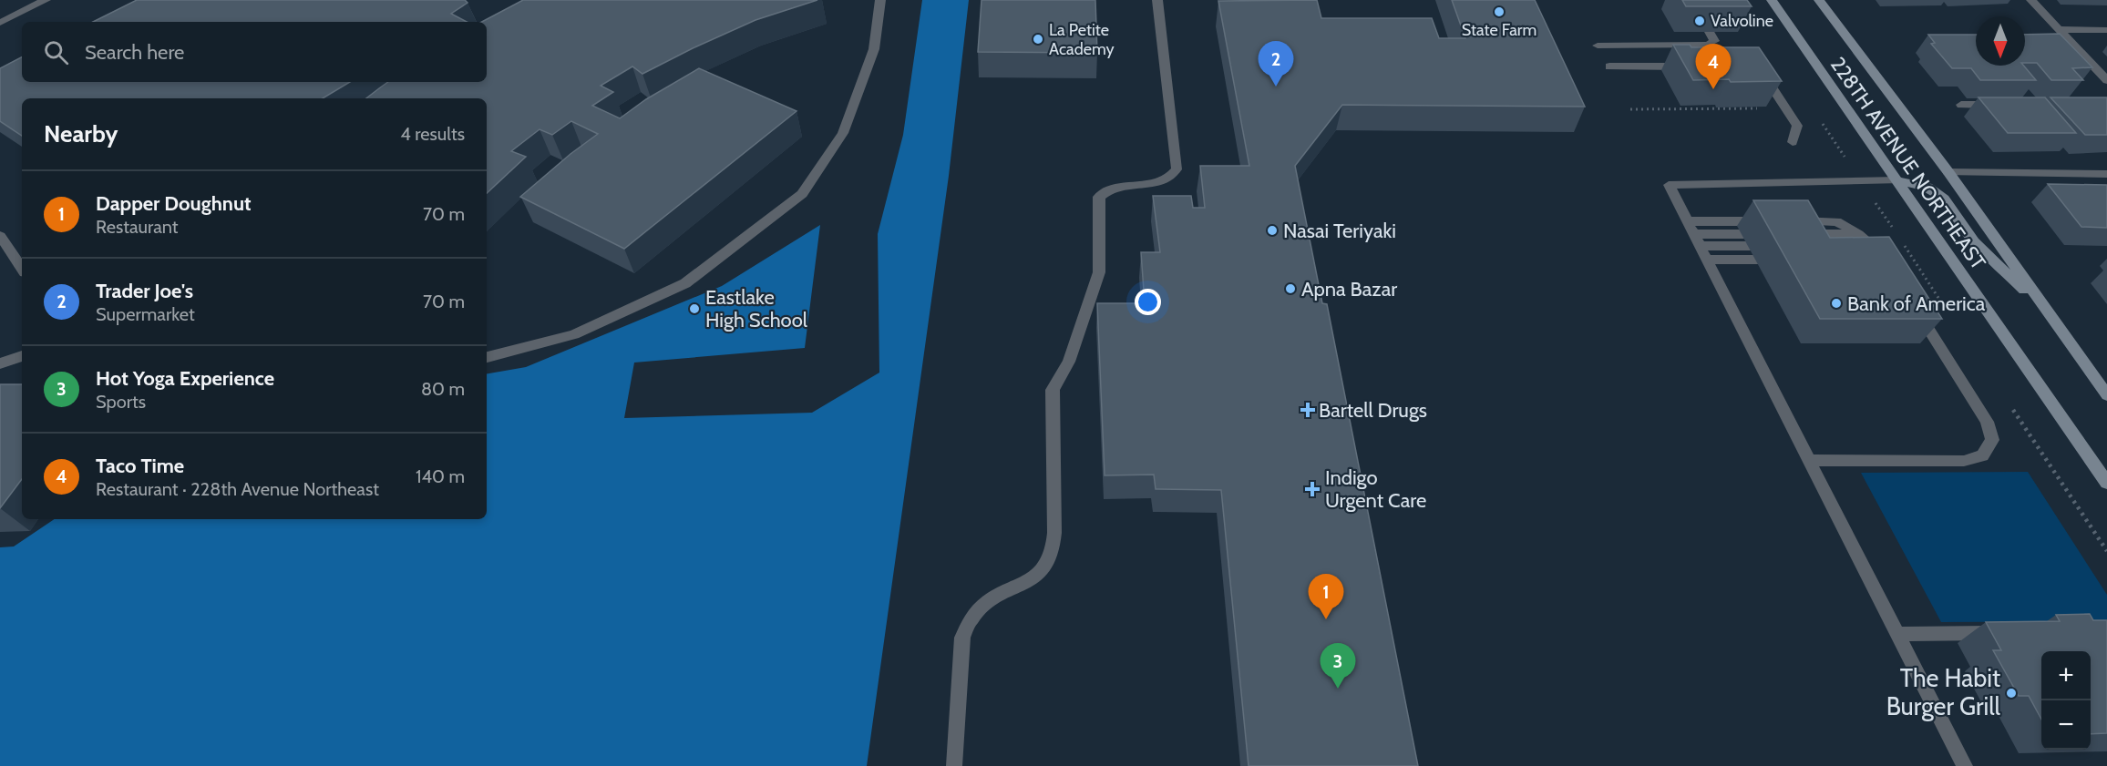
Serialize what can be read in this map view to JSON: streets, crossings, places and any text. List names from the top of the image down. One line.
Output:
{"streets":{"main road":["228TH AVENUE NORTHEAST"]},"places":{"other":["State Farm","Valvoline","La Petite Academy","Nasai Teriyaki","Apna Bazar","Bank of America","Eastlake High School","The Habit Burger Grill"],"health":["Bartell Drugs","Indigo Urgent Care"]},"north":"bottom","page":{"search":"Search here","pins":["2","4","1","3"],"heading":["Nearby","4 results"],"list":[{"mark":"1","name":"Dapper Doughnut","note":"Restaurant","value":"70 m"},{"mark":"2","name":"Trader Joe's","note":"Supermarket","value":"70 m"},{"mark":"3","name":"Hot Yoga Experience","note":"Sports","value":"80 m"},{"mark":"4","name":"Taco Time","note":"Restaurant · 228th Avenue Northeast","value":"140 m"}],"map_buttons":["+","−"]}}
